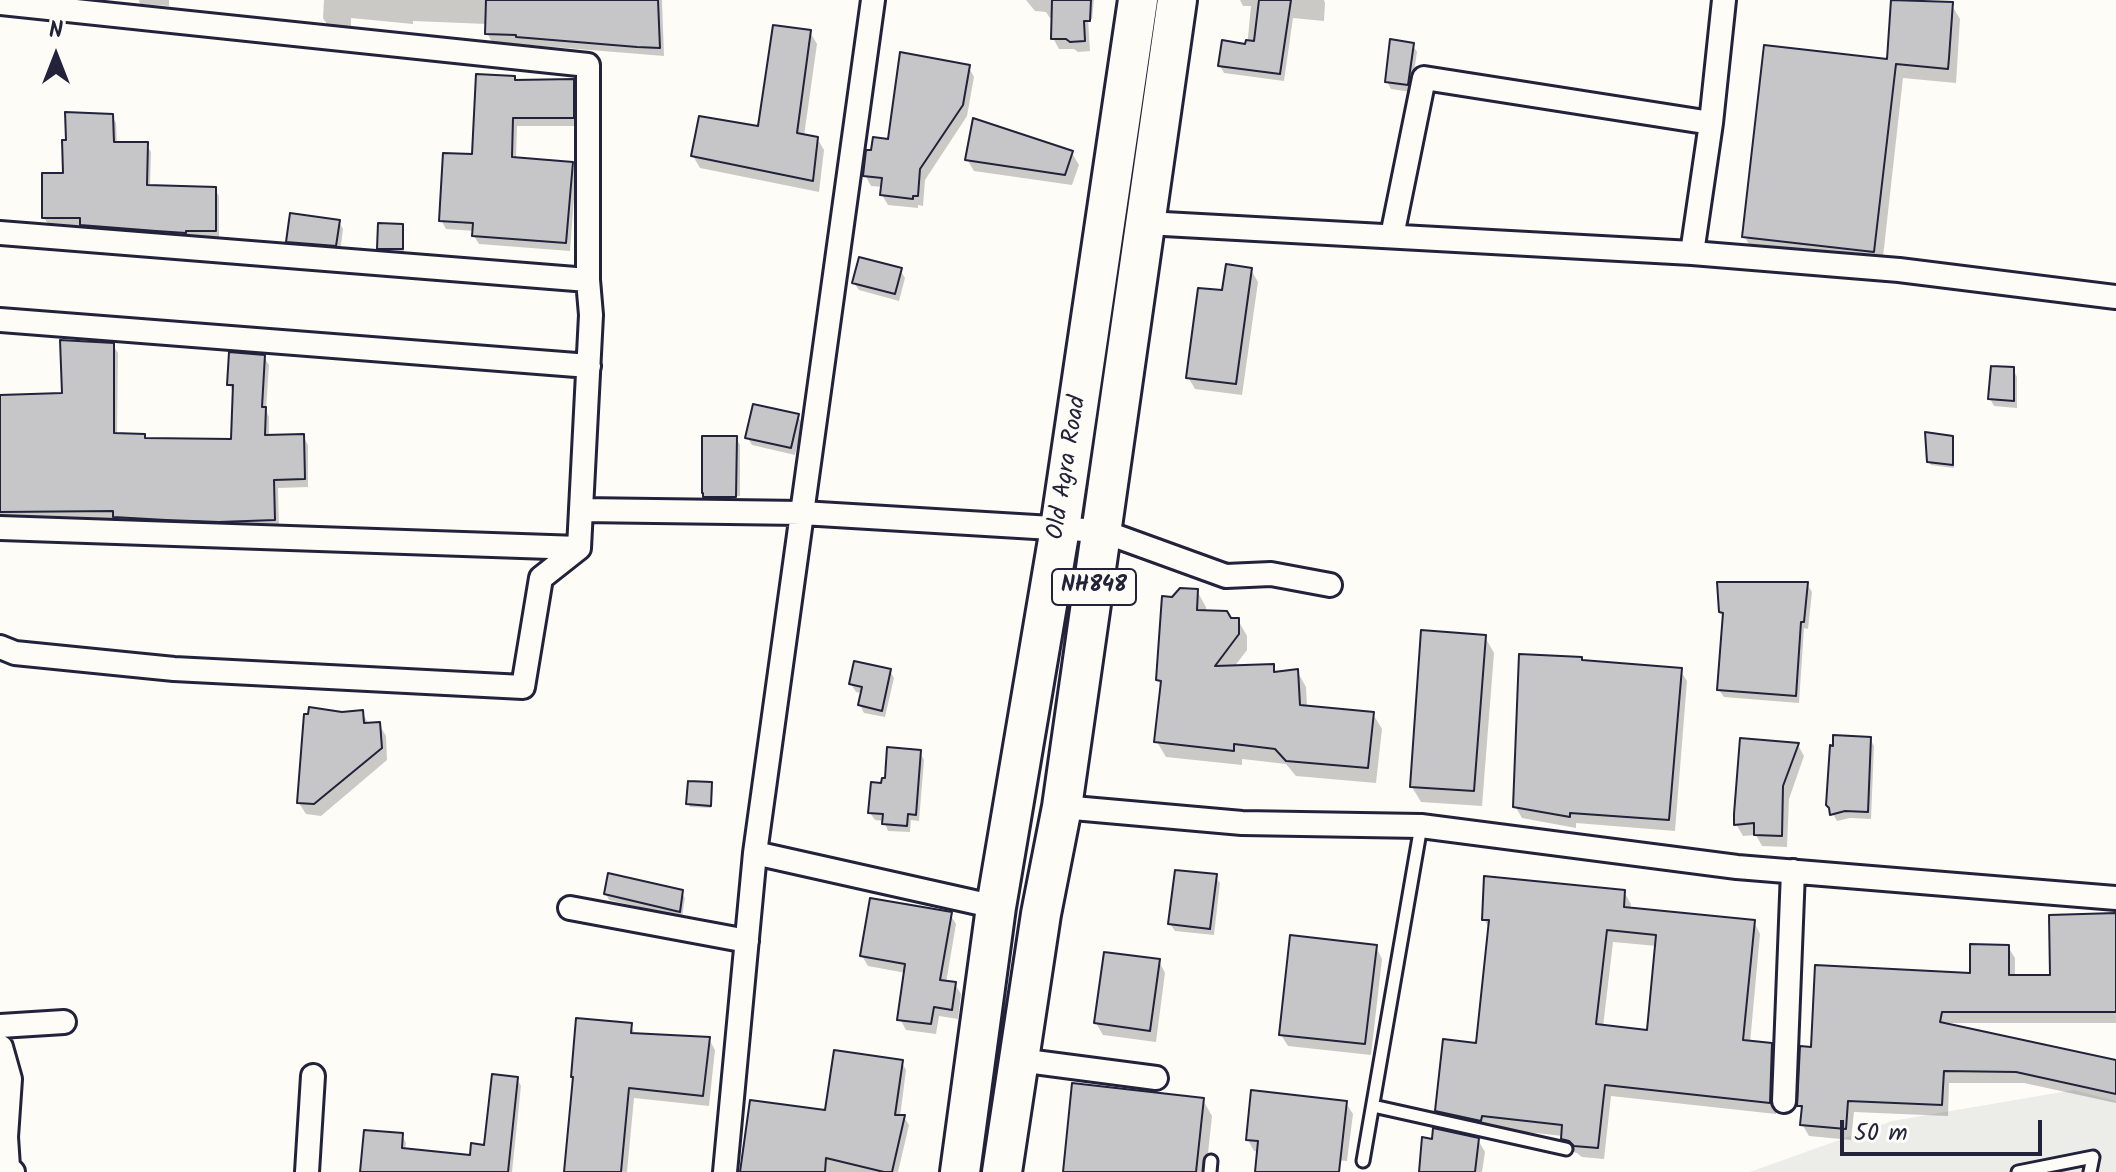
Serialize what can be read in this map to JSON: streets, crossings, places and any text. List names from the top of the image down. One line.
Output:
{"streets":{"highway":["Old Agra Road","NH848"]},"scale_bar":"50 m","north":"top"}
